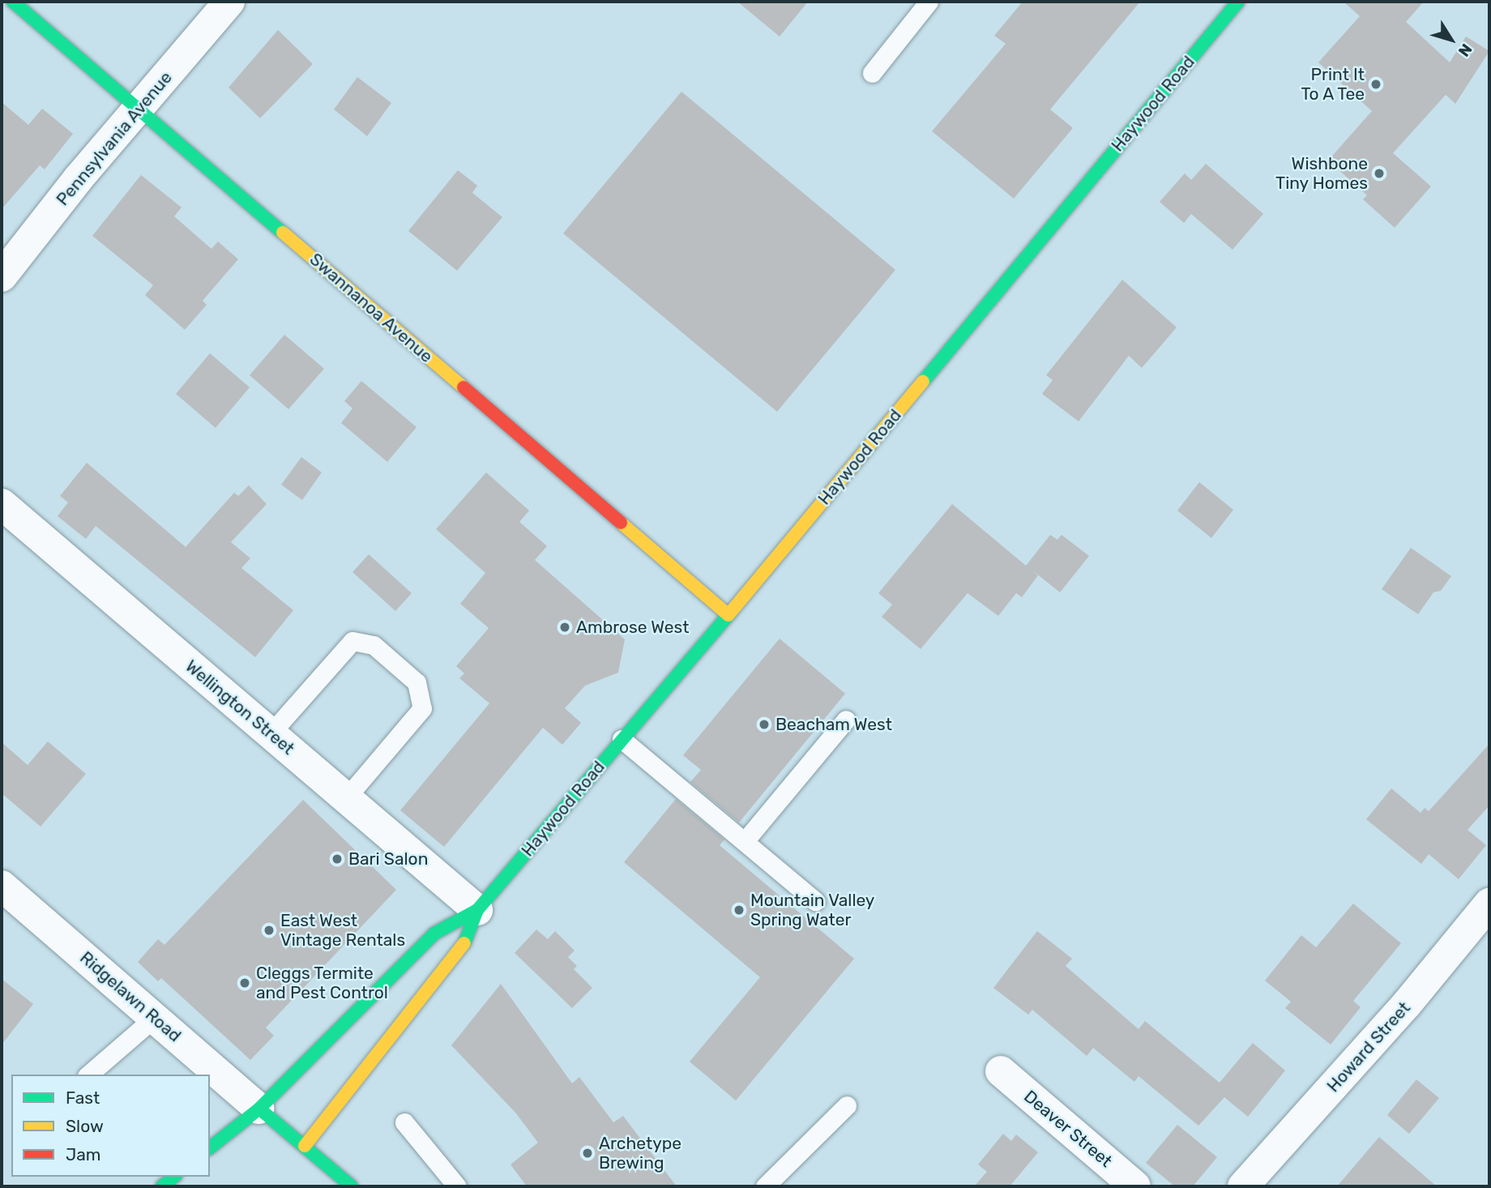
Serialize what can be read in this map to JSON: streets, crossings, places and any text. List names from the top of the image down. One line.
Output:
{"streets":{"main road":["Haywood Road","Swannanoa Avenue"],"street":["Pennsylvania Avenue","Wellington Street","Ridgelawn Road","Howard Street","Deaver Street"]},"crossings":[["Haywood Road","Swannanoa Avenue"],["Haywood Road","Wellington Street"],["Haywood Road","Ridgelawn Road"],["Pennsylvania Avenue","Swannanoa Avenue"]],"places":["Print It To A Tee","Wishbone Tiny Homes","Ambrose West","Beacham West","Bari Salon","Mountain Valley Spring Water","East West Vintage Rentals","Cleggs Termite and Pest Control","Archetype Brewing"],"legend":["Fast","Slow","Jam"],"north":"bottom right"}
